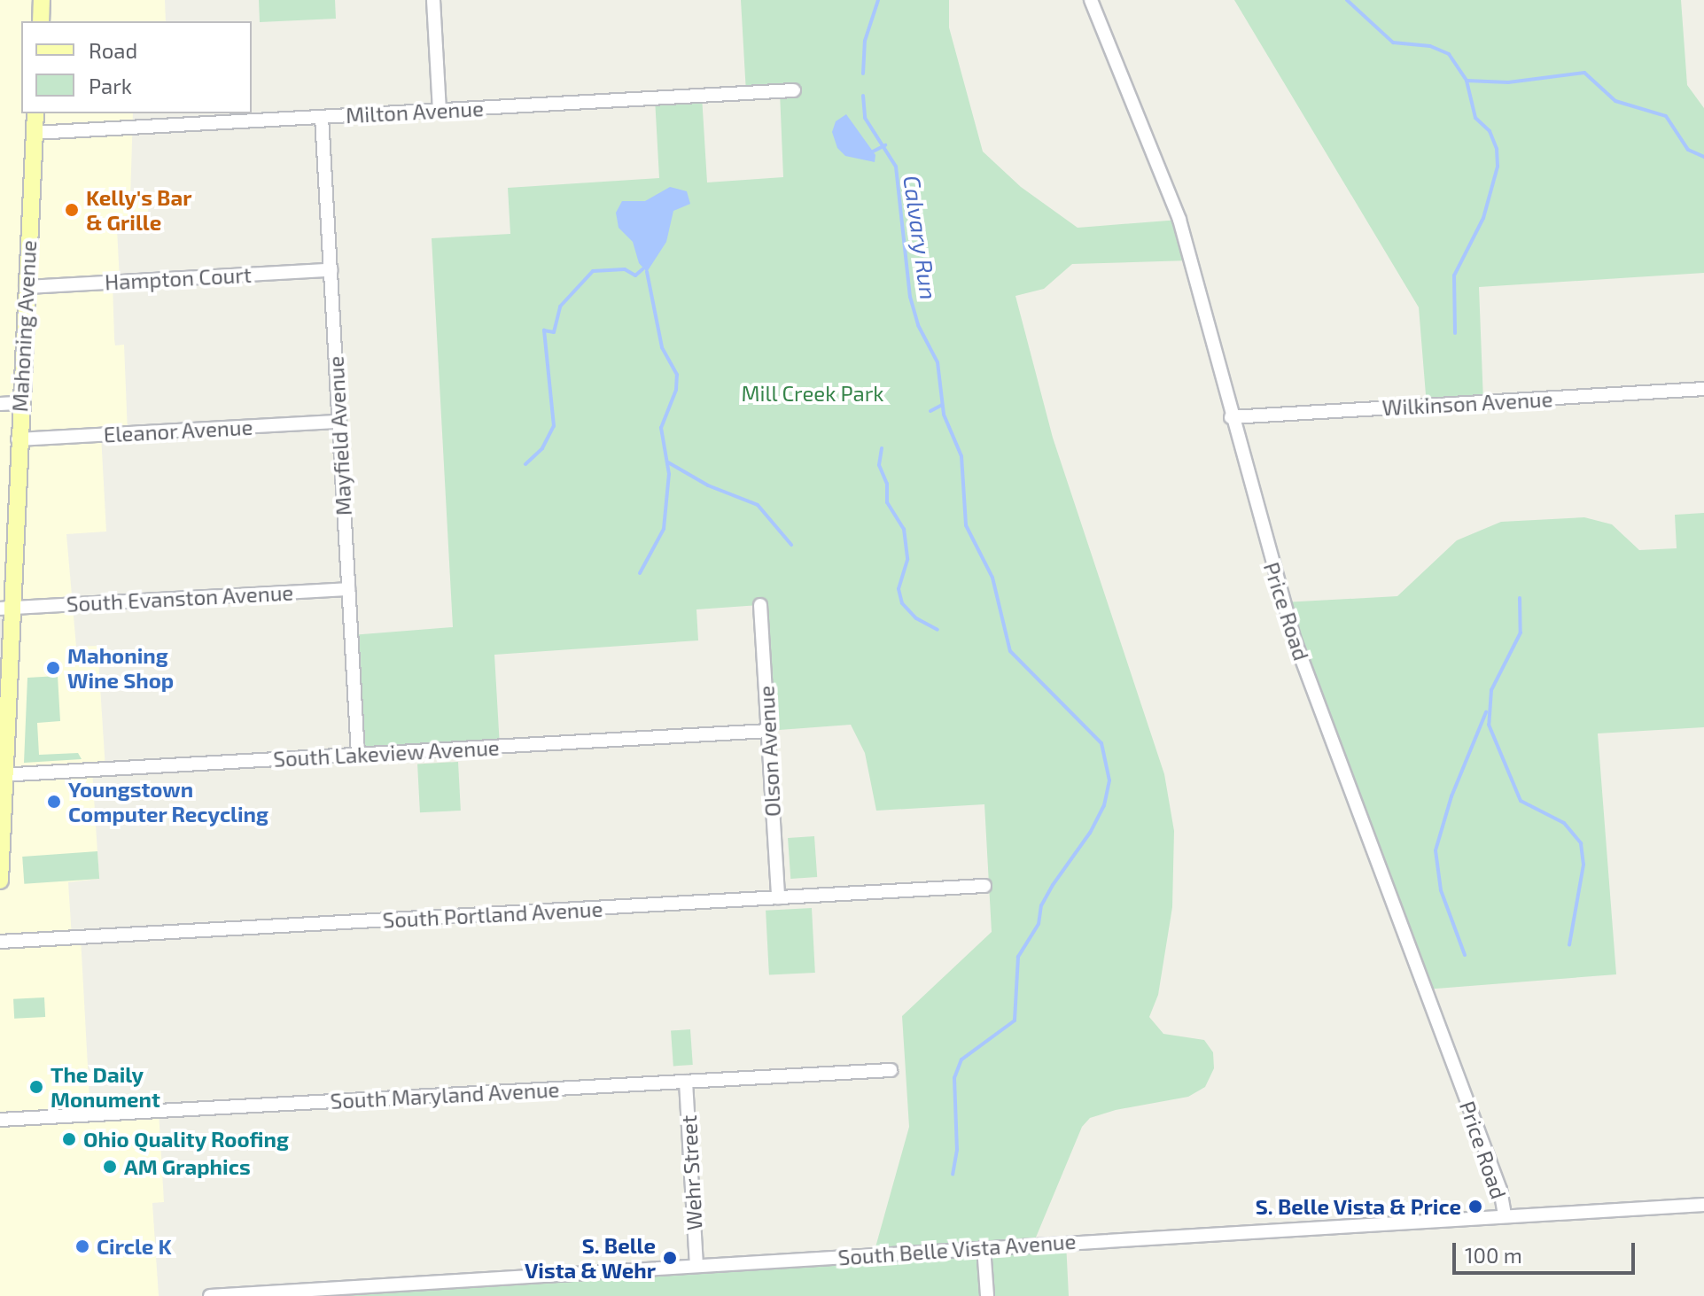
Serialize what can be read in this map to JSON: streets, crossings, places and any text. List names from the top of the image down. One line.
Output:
{"streets":{"main road":["Mahoning Avenue"],"street":["Milton Avenue","Hampton Court","Wilkinson Avenue","Eleanor Avenue","Mayfield Avenue","South Evanston Avenue","Price Road","Olson Avenue","South Lakeview Avenue","South Portland Avenue","South Maryland Avenue","Wehr Street","South Belle Vista Avenue"]},"crossings":[["Milton Avenue","Mahoning Avenue"],["Milton Avenue","Mayfield Avenue"],["Hampton Court","Mahoning Avenue"],["Hampton Court","Mayfield Avenue"],["Mahoning Avenue","Eleanor Avenue"],["Mahoning Avenue","South Evanston Avenue"],["Mahoning Avenue","South Lakeview Avenue"],["Wilkinson Avenue","Price Road"],["Eleanor Avenue","Mayfield Avenue"],["Mayfield Avenue","South Evanston Avenue"],["Mayfield Avenue","South Lakeview Avenue"],["Price Road","South Belle Vista Avenue"],["Olson Avenue","South Lakeview Avenue"],["Olson Avenue","South Portland Avenue"],["South Maryland Avenue","Wehr Street"],["Wehr Street","South Belle Vista Avenue"]],"water":["Calvary Run"],"parks":["Mill Creek Park"],"places":["Kelly's Bar & Grille","Mahoning Wine Shop","Youngstown Computer Recycling","The Daily Monument","Ohio Quality Roofing","AM Graphics","S. Belle Vista & Price","Circle K","S. Belle Vista & Wehr"],"legend":["Road","Park"],"scale_bar":"100 m"}
